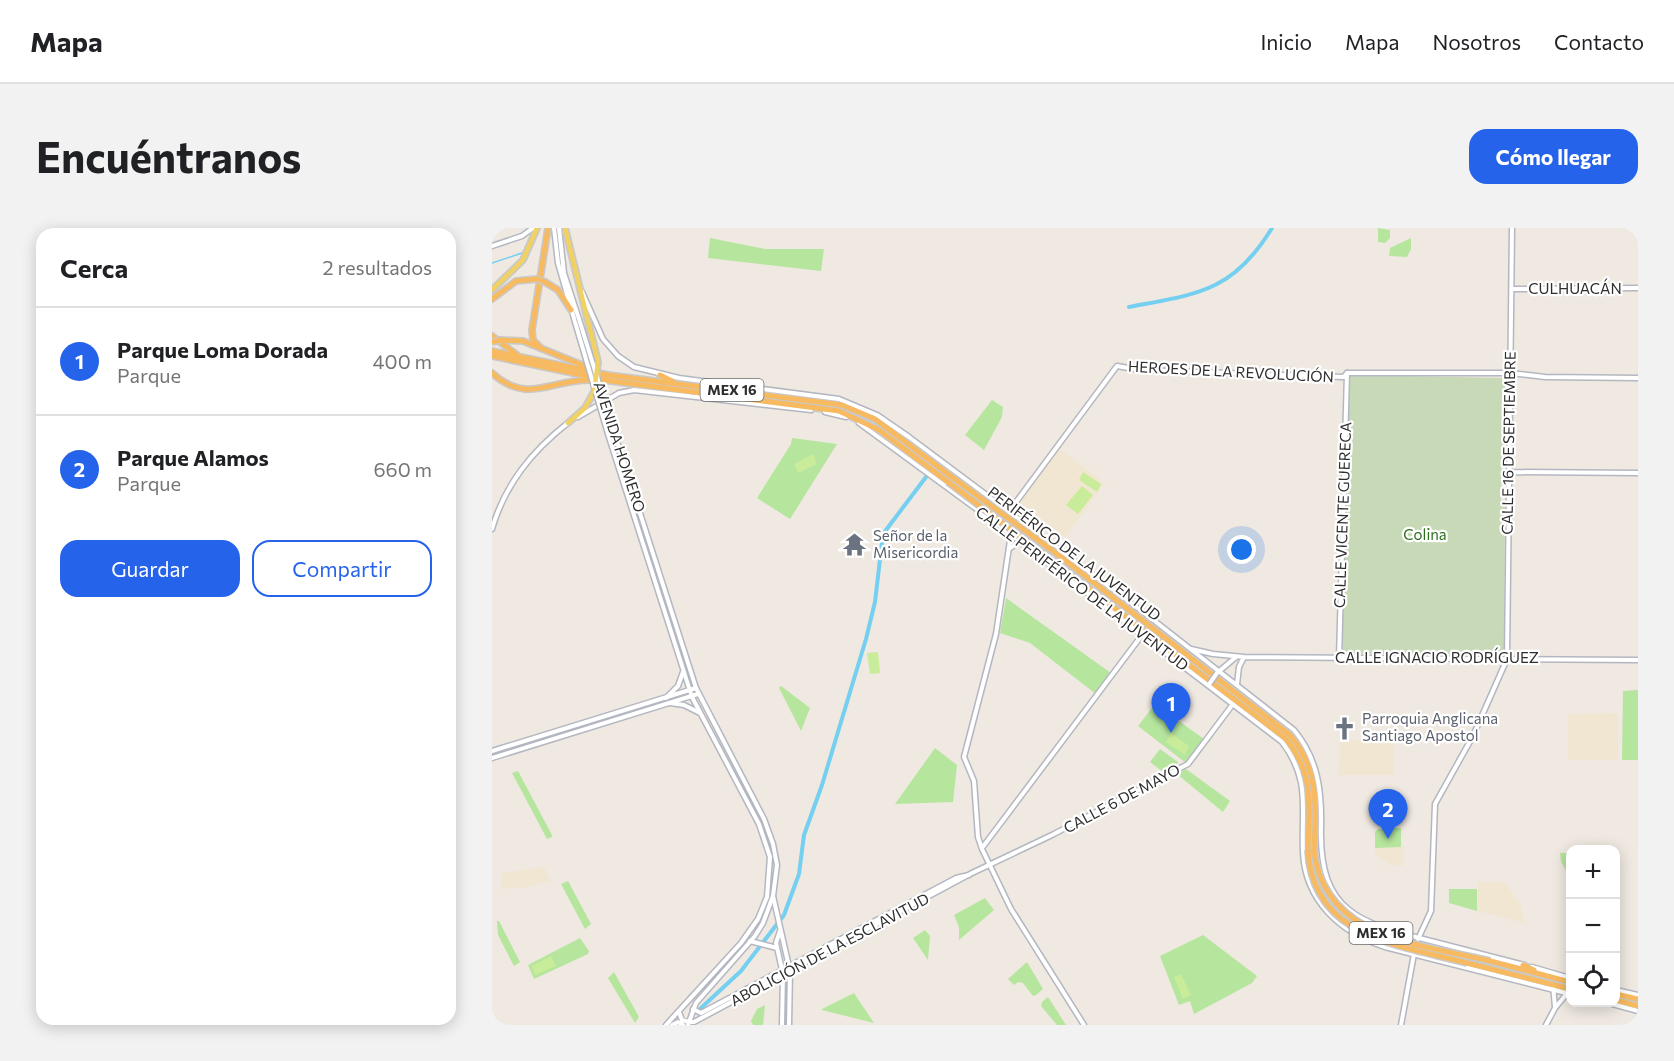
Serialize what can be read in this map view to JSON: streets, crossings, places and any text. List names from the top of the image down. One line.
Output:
{"streets":{"highway":["MEX 16","PERIFÉRICO DE LA JUVENTUD"],"main road":["CULHUACÁN","HEROES DE LA REVOLUCIÓN","CALLE 16 DE SEPTIEMBRE","AVENIDA HOMERO","CALLE VICENTE GUERECA","CALLE PERIFÉRICO DE LA JUVENTUD","CALLE IGNACIO RODRÍGUEZ","CALLE 6 DE MAYO","ABOLICIÓN DE LA ESCLAVITUD"]},"crossings":[["CULHUACÁN","CALLE 16 DE SEPTIEMBRE"],["HEROES DE LA REVOLUCIÓN","CALLE 16 DE SEPTIEMBRE"],["HEROES DE LA REVOLUCIÓN","CALLE VICENTE GUERECA"],["MEX 16","PERIFÉRICO DE LA JUVENTUD"],["MEX 16","CALLE PERIFÉRICO DE LA JUVENTUD"],["CALLE 16 DE SEPTIEMBRE","CALLE IGNACIO RODRÍGUEZ"],["AVENIDA HOMERO","CALLE PERIFÉRICO DE LA JUVENTUD"],["CALLE VICENTE GUERECA","CALLE IGNACIO RODRÍGUEZ"],["CALLE PERIFÉRICO DE LA JUVENTUD","CALLE IGNACIO RODRÍGUEZ"],["CALLE PERIFÉRICO DE LA JUVENTUD","CALLE 6 DE MAYO"],["CALLE 6 DE MAYO","ABOLICIÓN DE LA ESCLAVITUD"]],"parks":["Colina"],"places":{"temple":["Señor de la Misericordia"],"church":["Parroquia Anglicana Santiago Apostol"]},"page":{"header":"Mapa","nav":["Inicio","Mapa","Nosotros","Contacto"],"buttons":["Cómo llegar",["Guardar","Compartir"]],"title":"Encuéntranos","heading":["Cerca","2 resultados"],"list":[{"mark":"1","name":"Parque Loma Dorada","note":"Parque","value":"400 m"},{"mark":"2","name":"Parque Alamos","note":"Parque","value":"660 m"}],"pins":["1","2"],"map_buttons":["+","−"]}}
